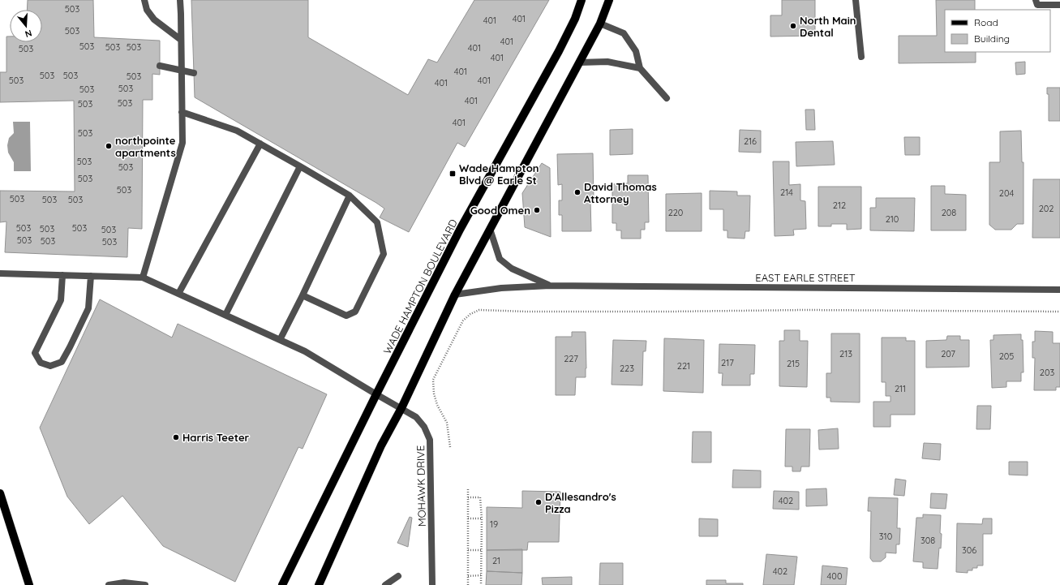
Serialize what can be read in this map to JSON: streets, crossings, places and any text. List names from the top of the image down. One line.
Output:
{"streets":{"main road":["WADE HAMPTON BOULEVARD"],"street":["EAST EARLE STREET","MOHAWK DRIVE"]},"crossings":[["WADE HAMPTON BOULEVARD","MOHAWK DRIVE"]],"places":{"other":["North Main Dental","northpointe apartments","David Thomas Attorney","Good Omen","Harris Teeter","D'Allesandro's Pizza"],"transit":["Wade Hampton Blvd @ Earle St"]},"house_numbers":["503","401","401","503","401","503","503","503","401","503","401","401","503","503","503","503","401","401","503","503","401","503","503","401","503","216","503","503","503","503","214","204","503","503","503","212","202","220","208","210","503","503","503","503","503","503","503","213","207","205","227","217","215","221","223","203","211","402","19","310","308","306","21","402","400"],"legend":["Road","Building"],"north":"bottom"}
